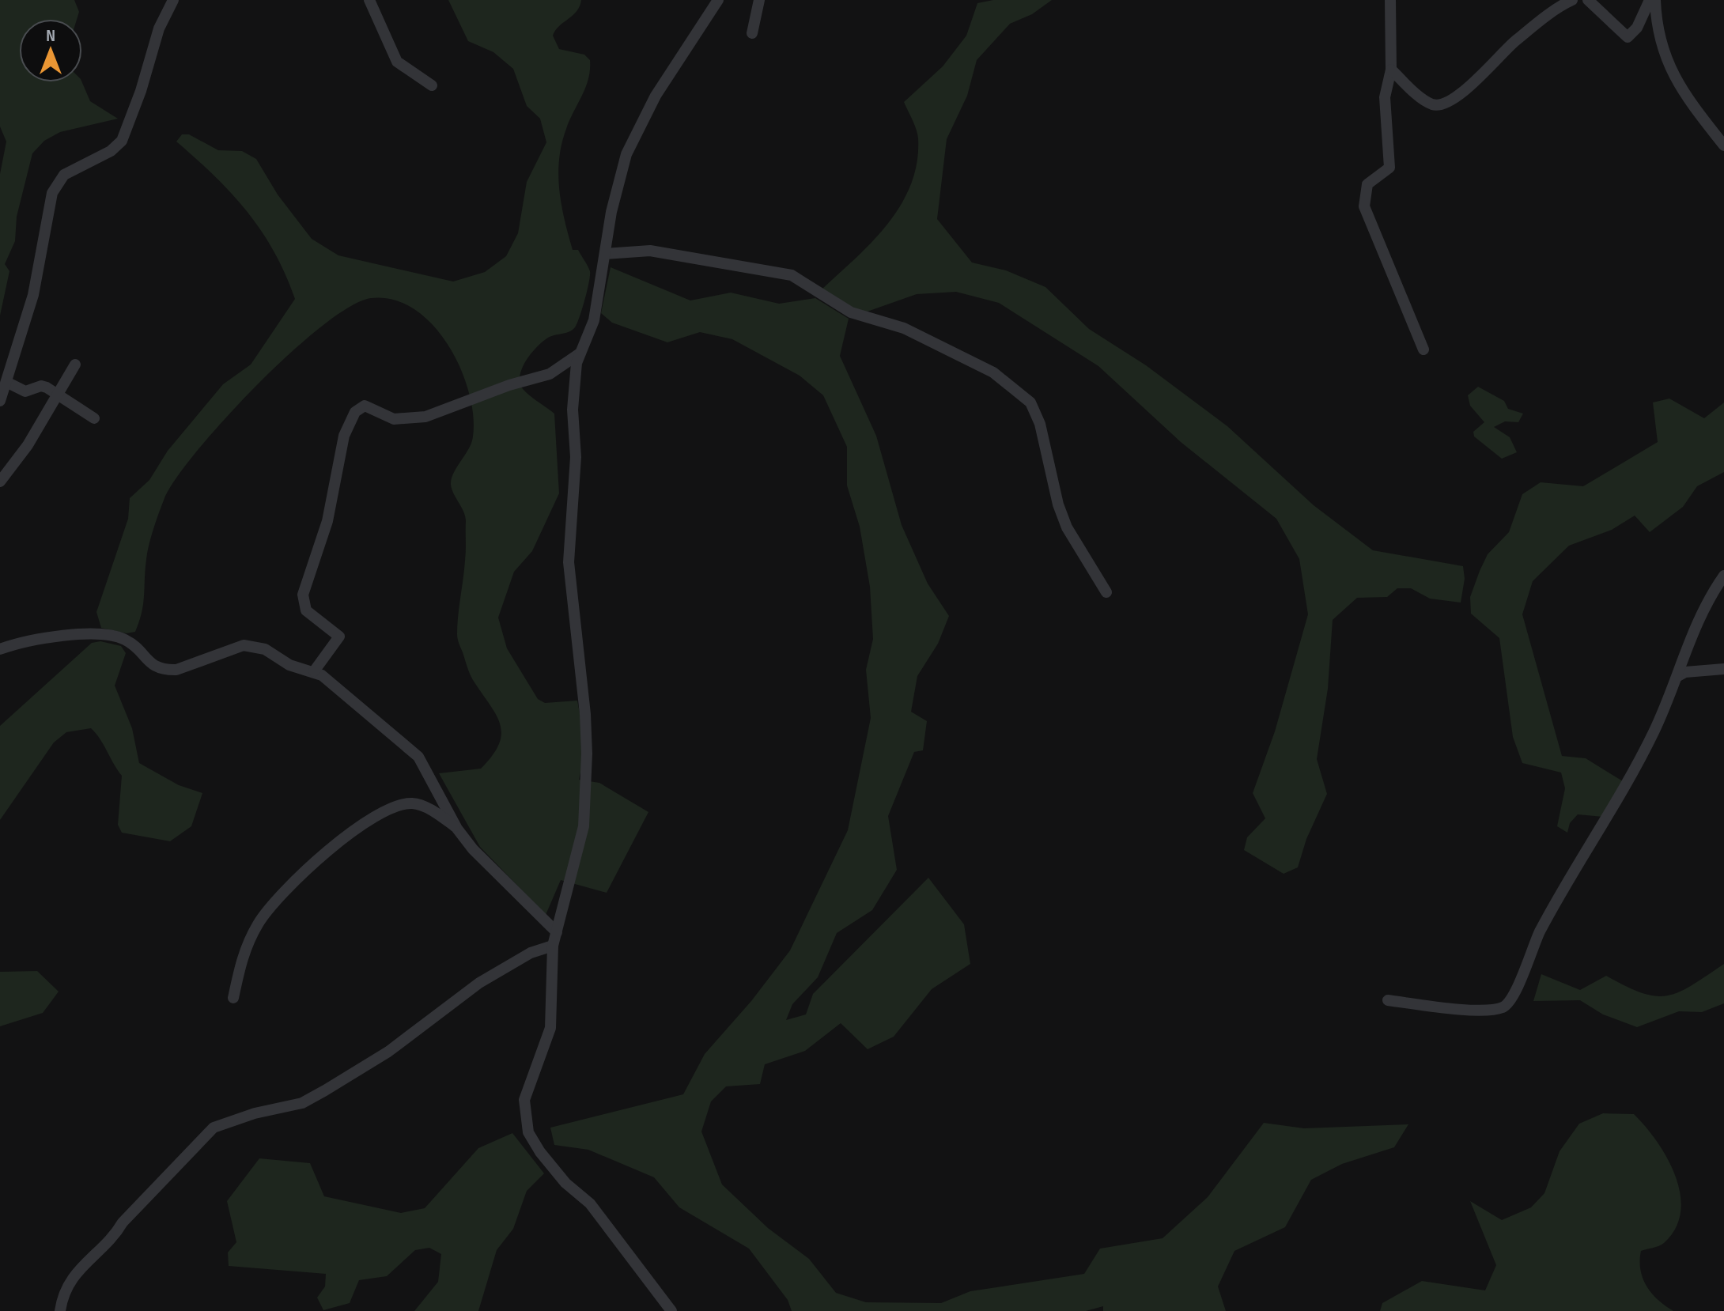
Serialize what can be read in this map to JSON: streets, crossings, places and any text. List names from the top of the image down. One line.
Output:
{"north":"top"}
